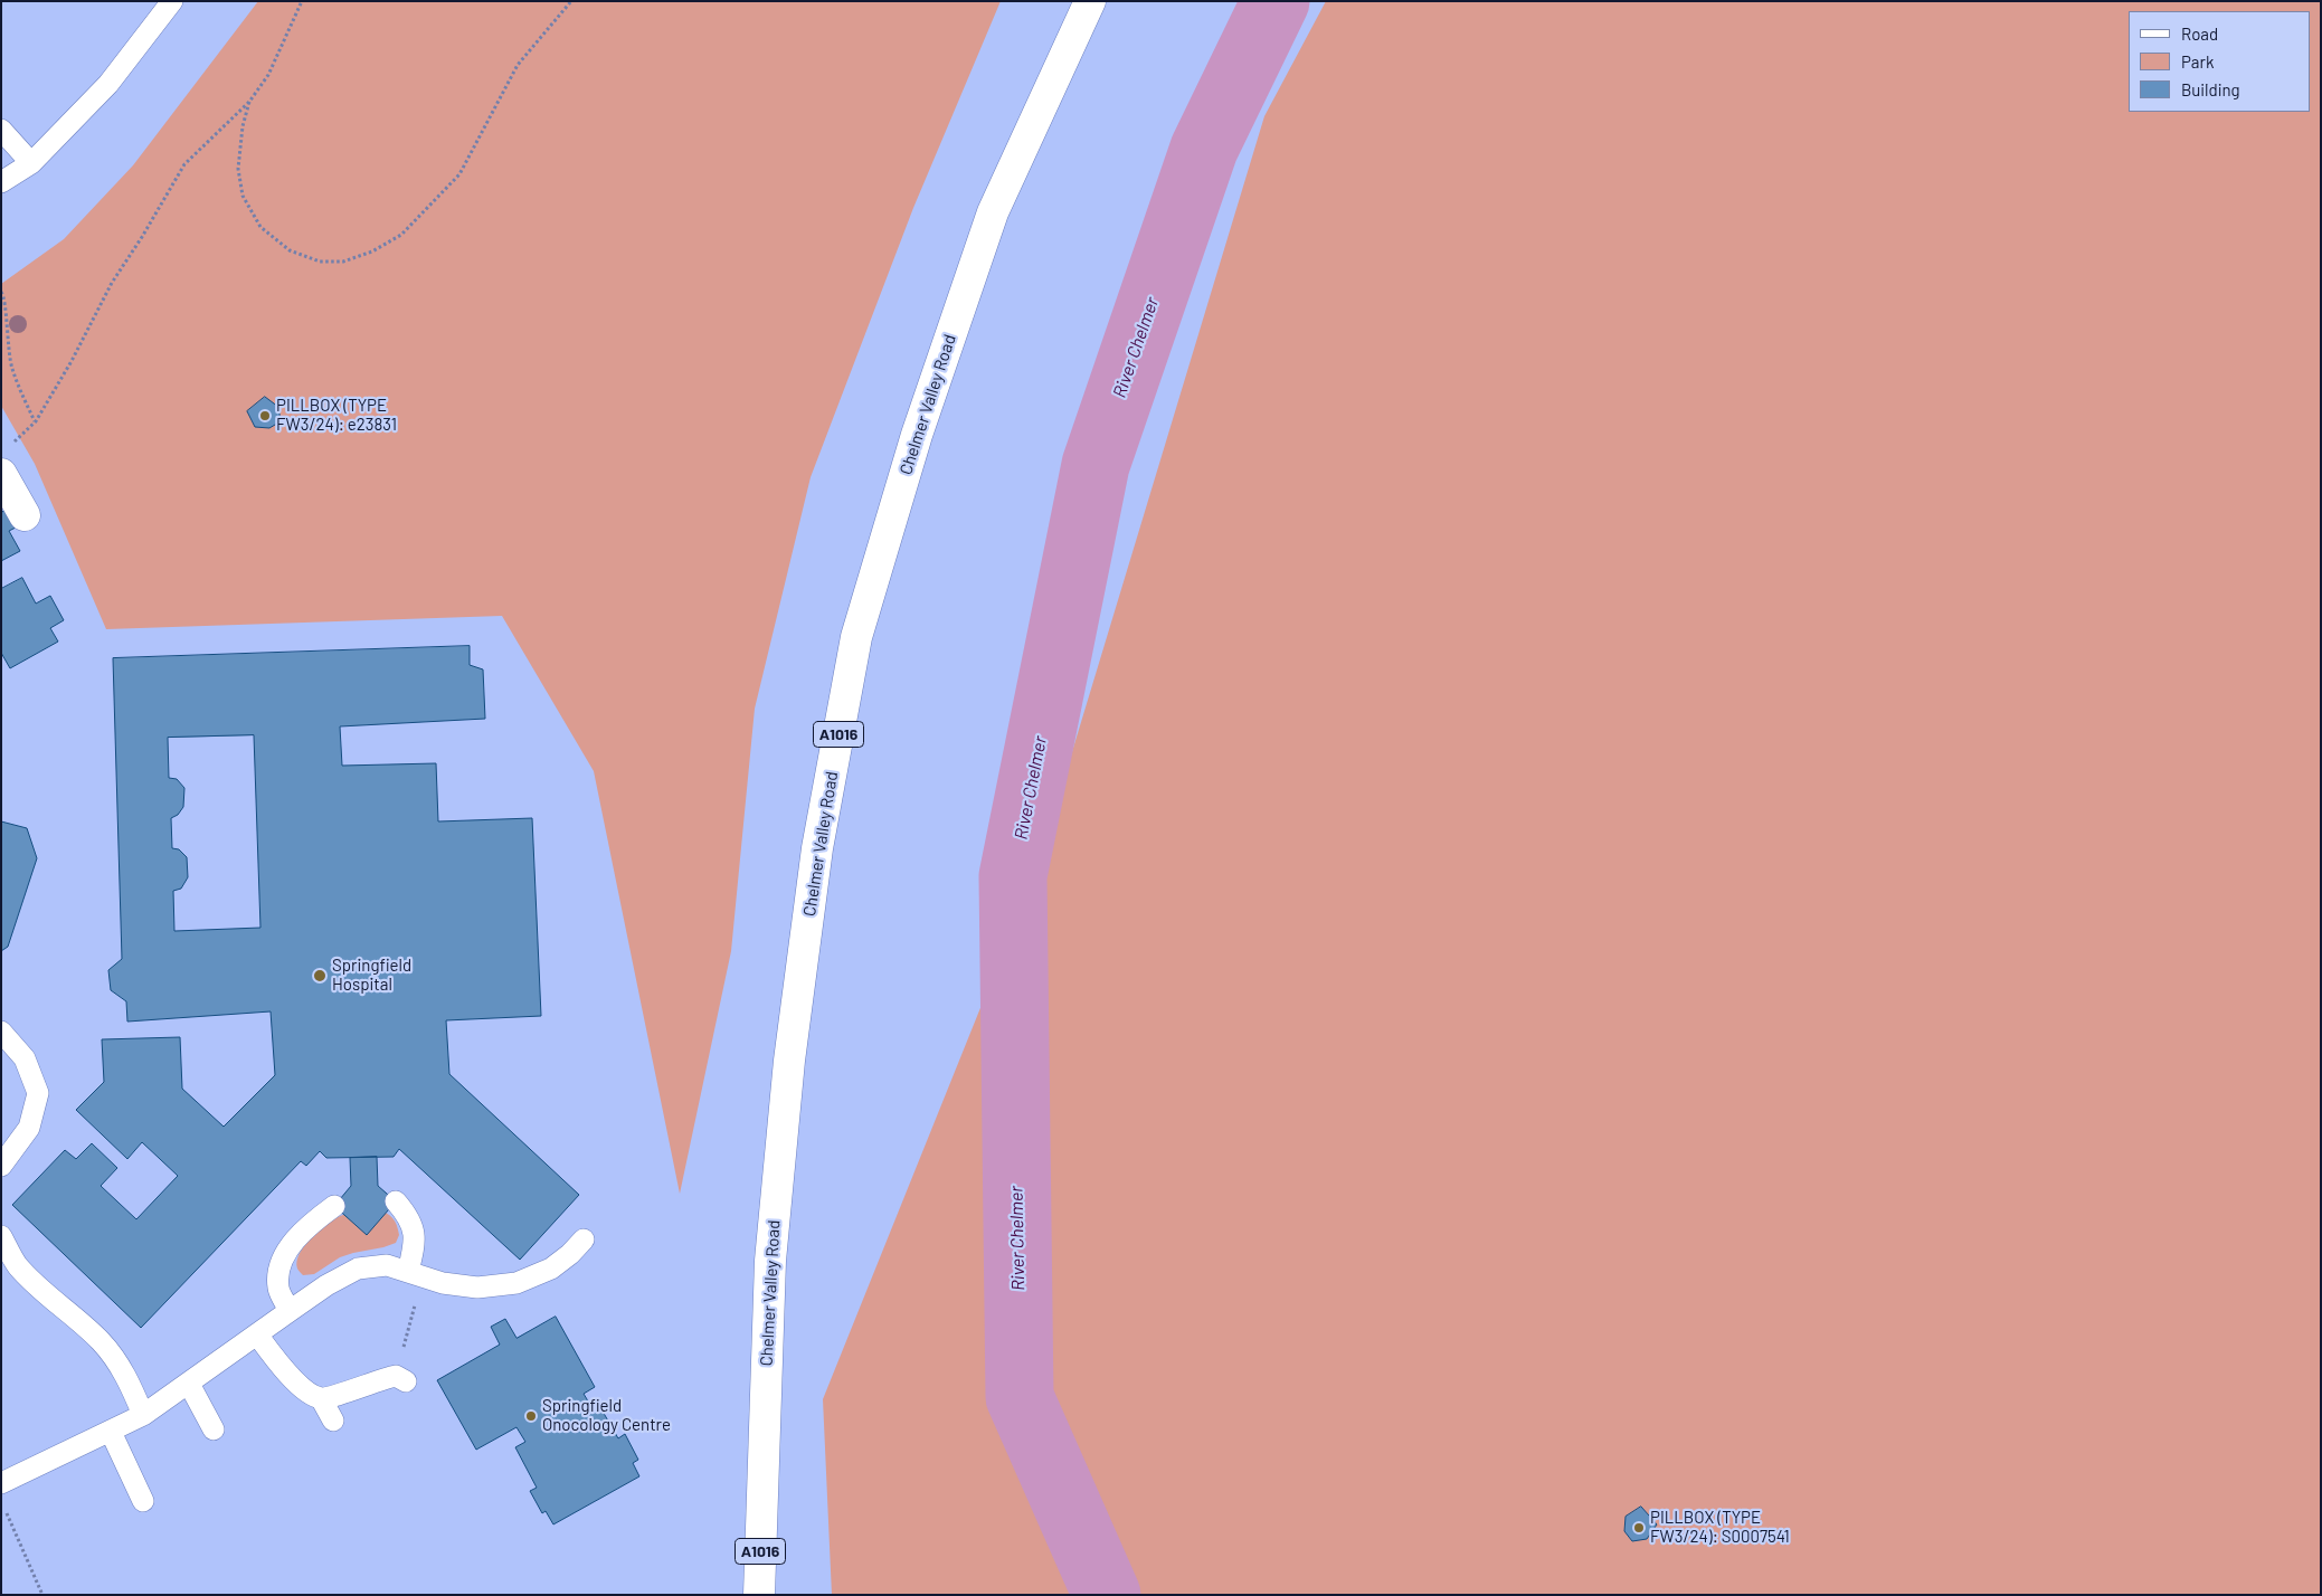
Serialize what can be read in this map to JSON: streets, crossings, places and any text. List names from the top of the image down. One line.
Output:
{"streets":{"main road":["Chelmer Valley Road","A1016"]},"water":["River Chelmer"],"places":["PILLBOX (TYPE FW3/24): e23831","Springfield Hospital","Springfield Onocology Centre","PILLBOX (TYPE FW3/24): S0007541"],"legend":["Road","Park","Building"]}
